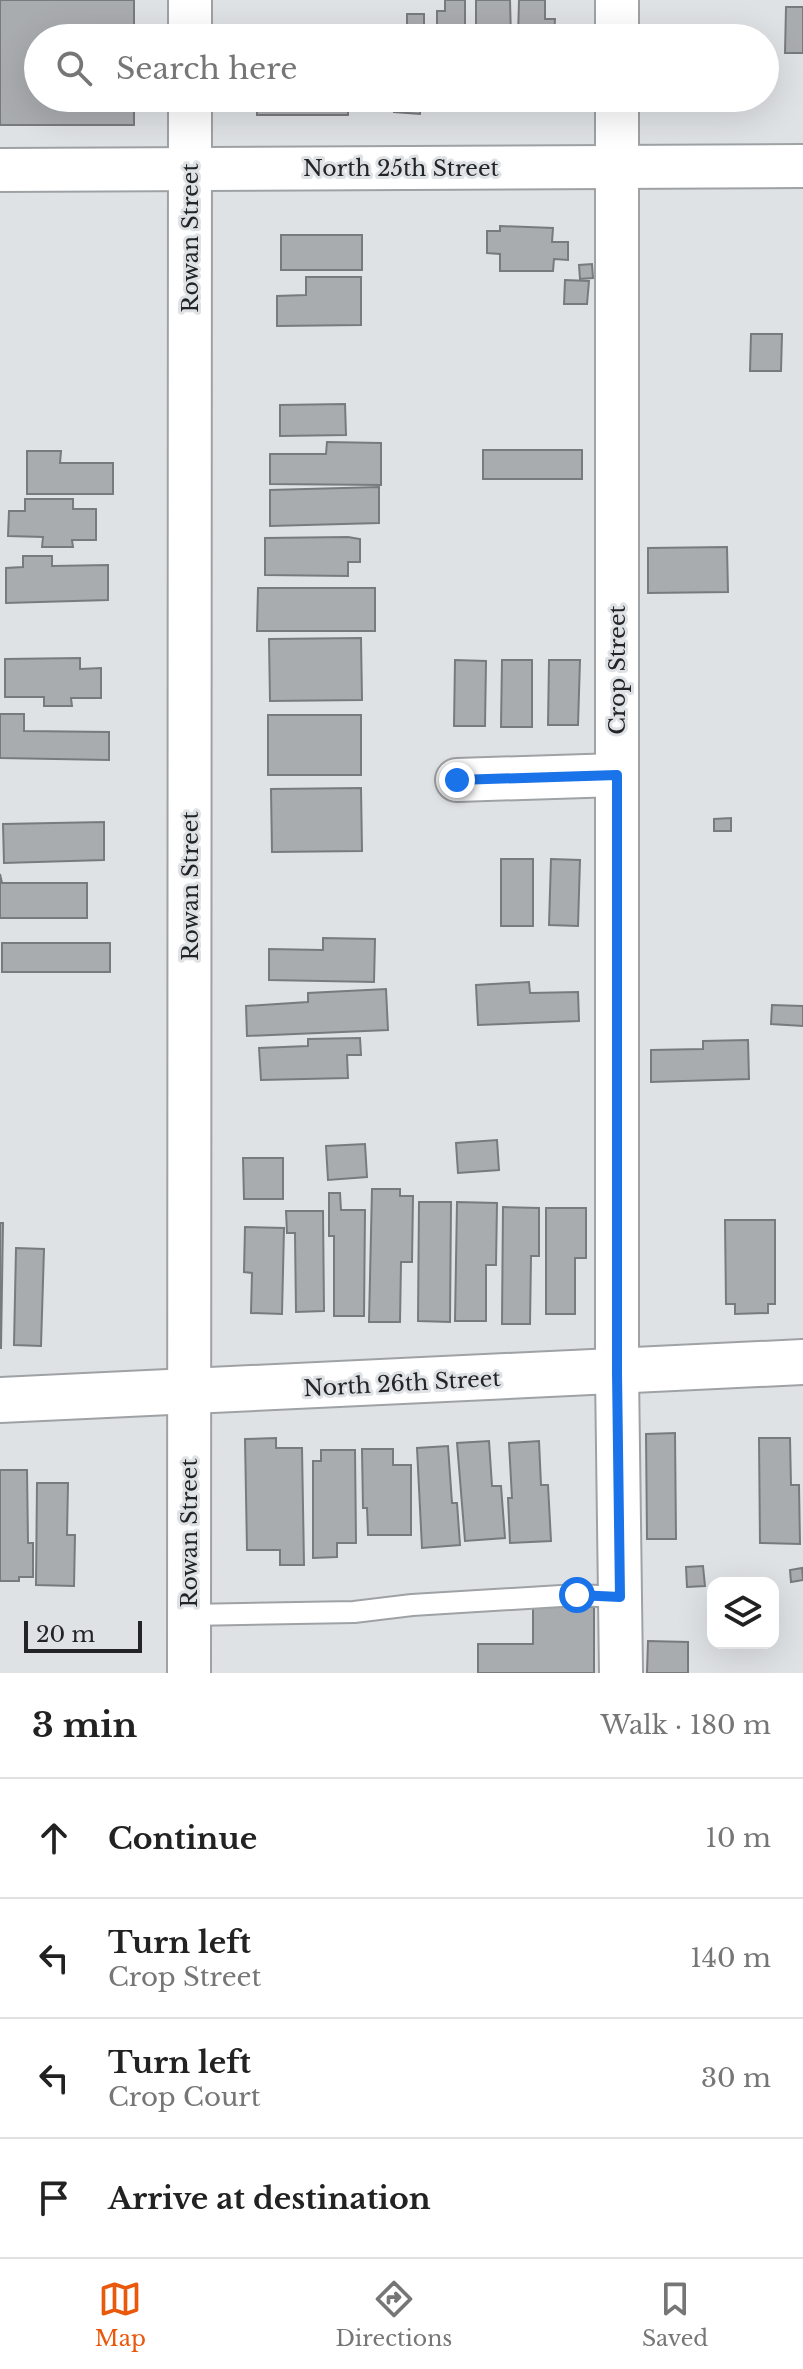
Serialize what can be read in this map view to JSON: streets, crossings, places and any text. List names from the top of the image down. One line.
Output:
{"streets":{"street":["North 25th Street","Rowan Street","Crop Street","North 26th Street"]},"crossings":[["North 25th Street","Rowan Street"],["North 25th Street","Crop Street"],["Rowan Street","North 26th Street"],["Crop Street","North 26th Street"]],"scale_bar":"20 m","page":{"search":"Search here","scale":"20 m","heading":["3 min","Walk · 180 m"],"list":[["Continue","10 m"],["Turn left","Crop Street","140 m"],["Turn left","Crop Court","30 m"],"Arrive at destination"],"nav":["Map","Directions","Saved"]}}
